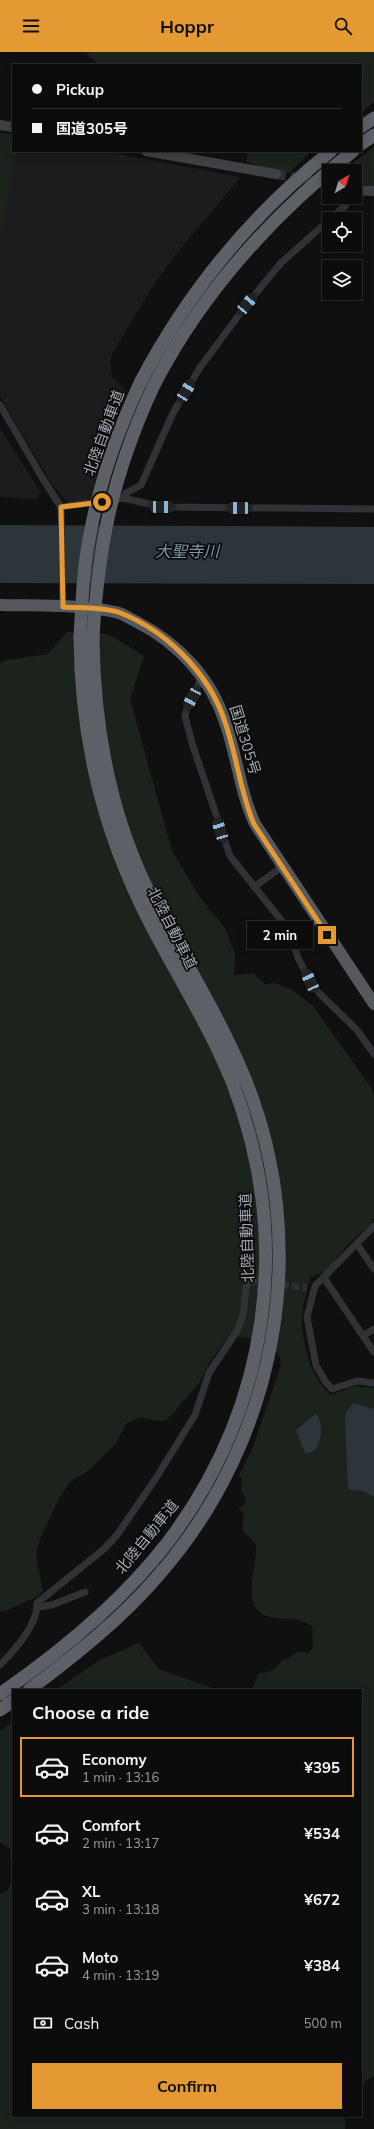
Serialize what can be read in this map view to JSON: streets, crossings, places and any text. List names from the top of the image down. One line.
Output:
{"streets":{"highway":["北陸自動車道","国道305号"]},"water":["大聖寺川"],"north":"top right","page":{"header":"Hoppr","banner":["Pickup","国道305号"],"bubble":"2 min","heading":"Choose a ride","list":[{"name":"Economy","note":"1 min · 13:16","value":"¥395"},{"name":"Comfort","note":"2 min · 13:17","value":"¥534"},{"name":"XL","note":"3 min · 13:18","value":"¥672"},{"name":"Moto","note":"4 min · 13:19","value":"¥384"}],"pay":["Cash","500 m"],"buttons":"Confirm"}}
